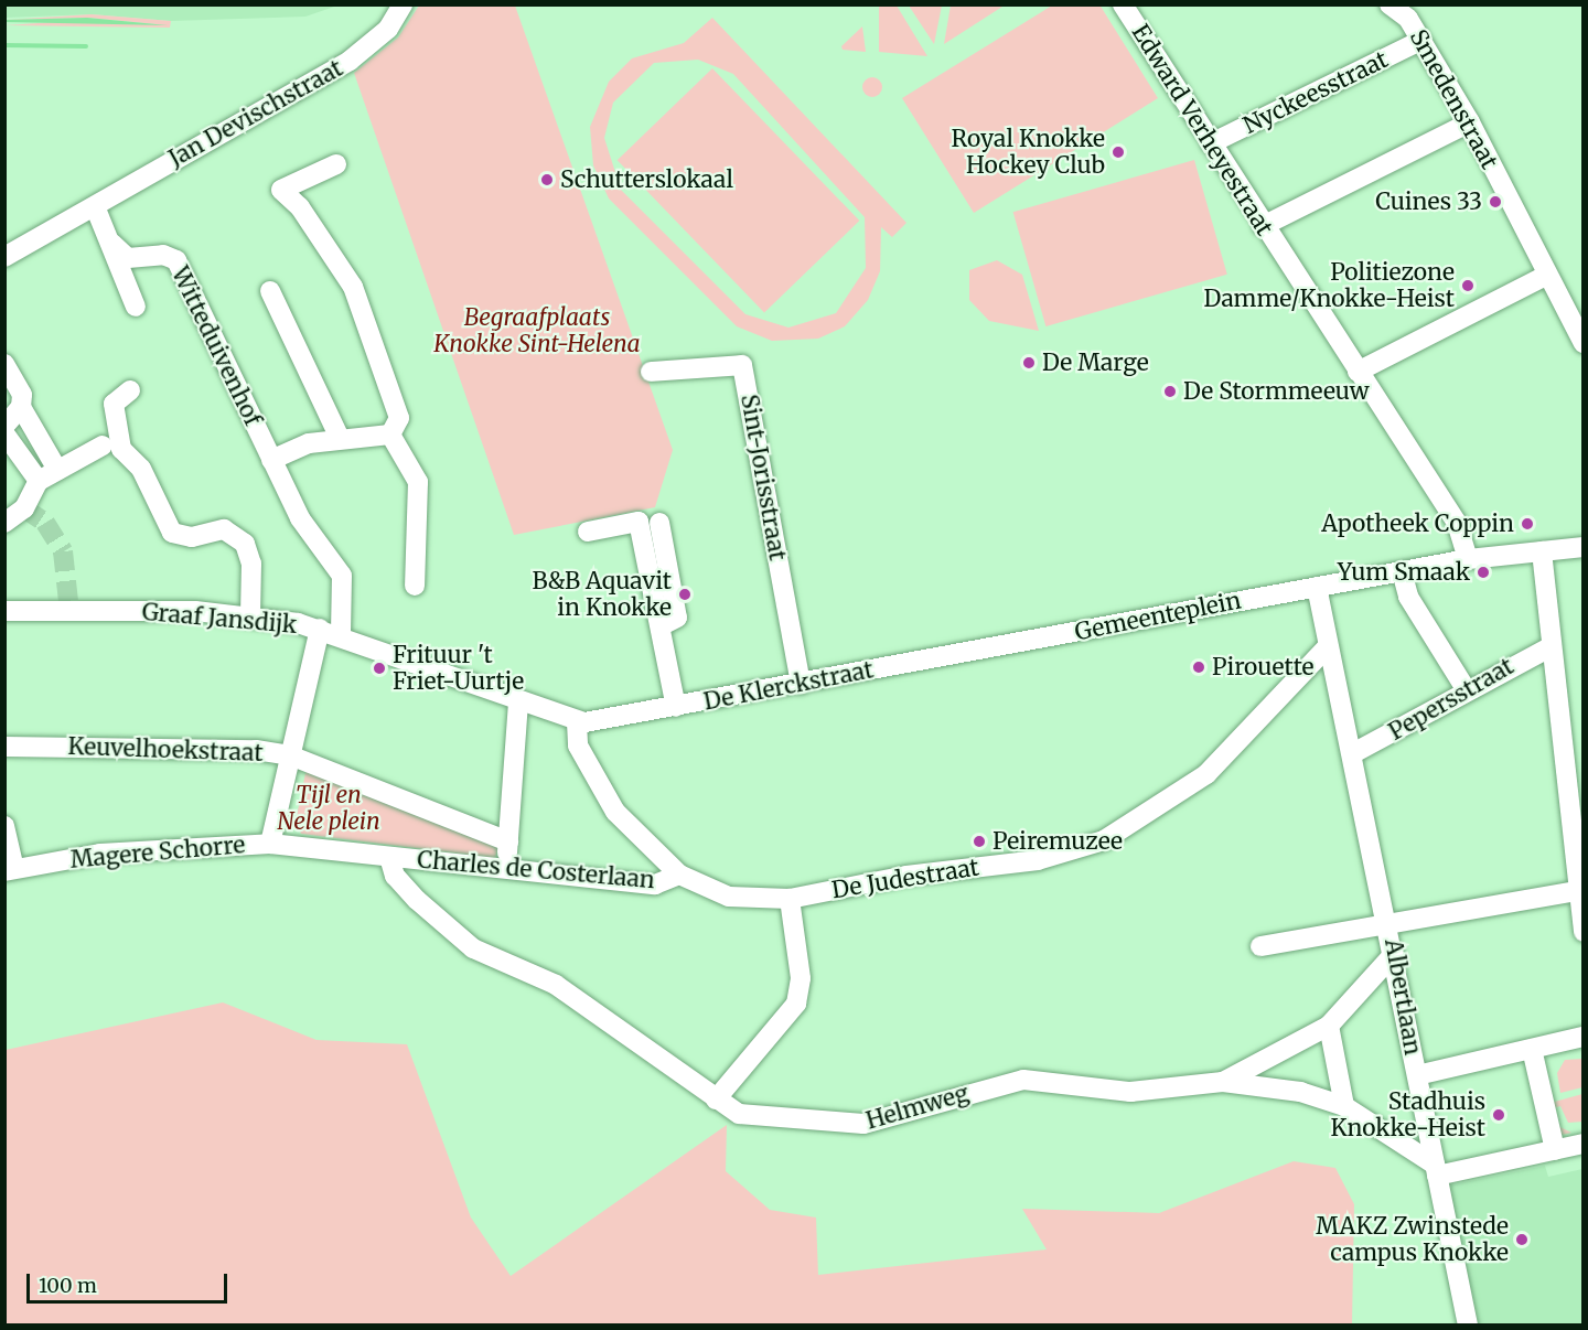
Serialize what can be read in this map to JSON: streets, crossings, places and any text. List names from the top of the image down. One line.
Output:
{"streets":{"street":["Nyckeesstraat","Smedenstraat","Jan Devischstraat","Edward Verheyestraat","Witteduivenhof","Sint-Jorisstraat","Gemeenteplein","Graaf Jansdijk","De Klerckstraat","Pepersstraat","Keuvelhoekstraat","Magere Schorre","Charles de Costerlaan","De Judestraat","Albertlaan","Helmweg"]},"crossings":[["Nyckeesstraat","Smedenstraat"],["Nyckeesstraat","Edward Verheyestraat"],["Edward Verheyestraat","Gemeenteplein"],["Witteduivenhof","Graaf Jansdijk"],["Sint-Jorisstraat","De Klerckstraat"],["Gemeenteplein","De Klerckstraat"],["Graaf Jansdijk","De Klerckstraat"],["Graaf Jansdijk","De Judestraat"],["De Klerckstraat","De Judestraat"],["Pepersstraat","Albertlaan"],["Magere Schorre","Charles de Costerlaan"],["Magere Schorre","Helmweg"],["Charles de Costerlaan","De Judestraat"],["Charles de Costerlaan","Helmweg"],["De Judestraat","Albertlaan"],["Albertlaan","Helmweg"]],"parks":["Begraafplaats Knokke Sint-Helena","Tijl en Nele plein"],"places":["Royal Knokke Hockey Club","Schutterslokaal","Cuines 33","Politiezone Damme/Knokke-Heist","De Marge","De Stormmeeuw","Apotheek Coppin","Yum Smaak","B&B Aquavit in Knokke","Pirouette","Frituur 't Friet-Uurtje","Peiremuzee","Stadhuis Knokke-Heist","MAKZ Zwinstede campus Knokke"],"scale_bar":"100 m"}
